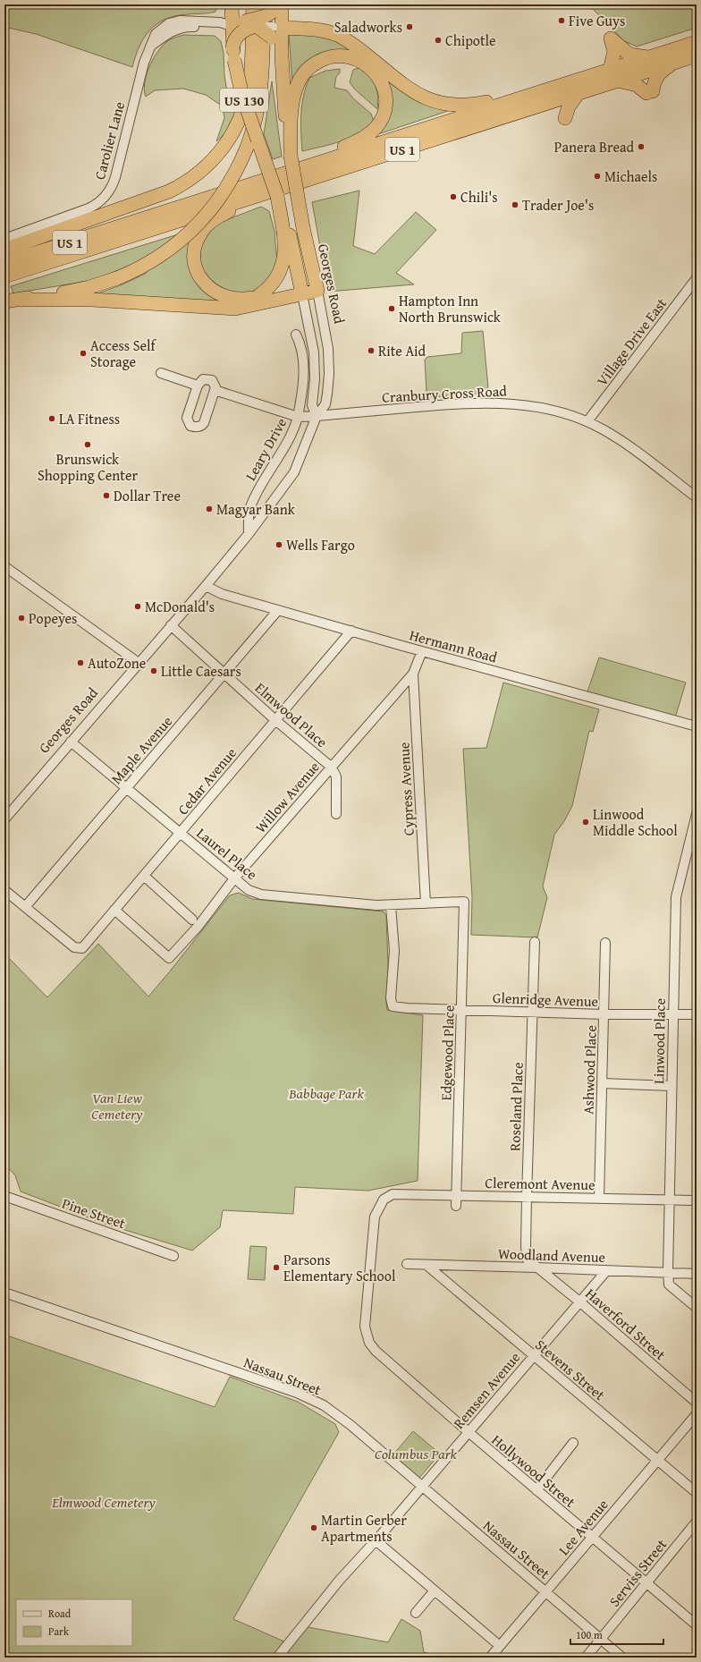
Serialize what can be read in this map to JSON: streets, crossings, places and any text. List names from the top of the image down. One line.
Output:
{"streets":{"highway":["US 130","US 1","Georges Road"],"street":["Carolier Lane","Village Drive East","Cranbury Cross Road","Leary Drive","Hermann Road","Elmwood Place","Maple Avenue","Cedar Avenue","Cypress Avenue","Willow Avenue","Laurel Place","Glenridge Avenue","Linwood Place","Edgewood Place","Ashwood Place","Roseland Place","Cleremont Avenue","Pine Street","Woodland Avenue","Haverford Street","Stevens Street","Nassau Street","Remsen Avenue","Hollywood Street","Lee Avenue","Serviss Street"]},"crossings":[["US 130","Carolier Lane"],["US 130","Georges Road"],["Georges Road","Cranbury Cross Road"],["Georges Road","Leary Drive"],["Georges Road","Hermann Road"],["Georges Road","Elmwood Place"],["Georges Road","Laurel Place"],["Village Drive East","Cranbury Cross Road"],["Cranbury Cross Road","Leary Drive"],["Hermann Road","Maple Avenue"],["Hermann Road","Cedar Avenue"],["Hermann Road","Willow Avenue"],["Elmwood Place","Maple Avenue"],["Elmwood Place","Cedar Avenue"],["Elmwood Place","Willow Avenue"],["Maple Avenue","Cedar Avenue"],["Maple Avenue","Laurel Place"],["Cedar Avenue","Willow Avenue"],["Cedar Avenue","Laurel Place"],["Cypress Avenue","Willow Avenue"],["Cypress Avenue","Laurel Place"],["Willow Avenue","Laurel Place"],["Laurel Place","Glenridge Avenue"],["Laurel Place","Edgewood Place"],["Glenridge Avenue","Linwood Place"],["Glenridge Avenue","Edgewood Place"],["Glenridge Avenue","Ashwood Place"],["Glenridge Avenue","Roseland Place"],["Linwood Place","Cleremont Avenue"],["Linwood Place","Woodland Avenue"],["Edgewood Place","Cleremont Avenue"],["Ashwood Place","Cleremont Avenue"],["Roseland Place","Cleremont Avenue"],["Roseland Place","Woodland Avenue"],["Roseland Place","Haverford Street"],["Cleremont Avenue","Hollywood Street"],["Woodland Avenue","Haverford Street"],["Woodland Avenue","Stevens Street"],["Woodland Avenue","Remsen Avenue"],["Haverford Street","Remsen Avenue"],["Stevens Street","Remsen Avenue"],["Stevens Street","Lee Avenue"],["Nassau Street","Remsen Avenue"],["Nassau Street","Lee Avenue"],["Nassau Street","Serviss Street"],["Remsen Avenue","Hollywood Street"],["Hollywood Street","Lee Avenue"],["Hollywood Street","Serviss Street"]],"parks":["Babbage Park","Van Liew Cemetery","Columbus Park","Elmwood Cemetery"],"places":["Five Guys","Saladworks","Chipotle","Panera Bread","Michaels","Chili's","Trader Joe's","Hampton Inn North Brunswick","Rite Aid","Access Self Storage","LA Fitness","Brunswick Shopping Center","Dollar Tree","Magyar Bank","Wells Fargo","McDonald's","Popeyes","AutoZone","Little Caesars","Linwood Middle School","Parsons Elementary School","Martin Gerber Apartments"],"legend":["Road","Park"],"scale_bar":"100 m"}
